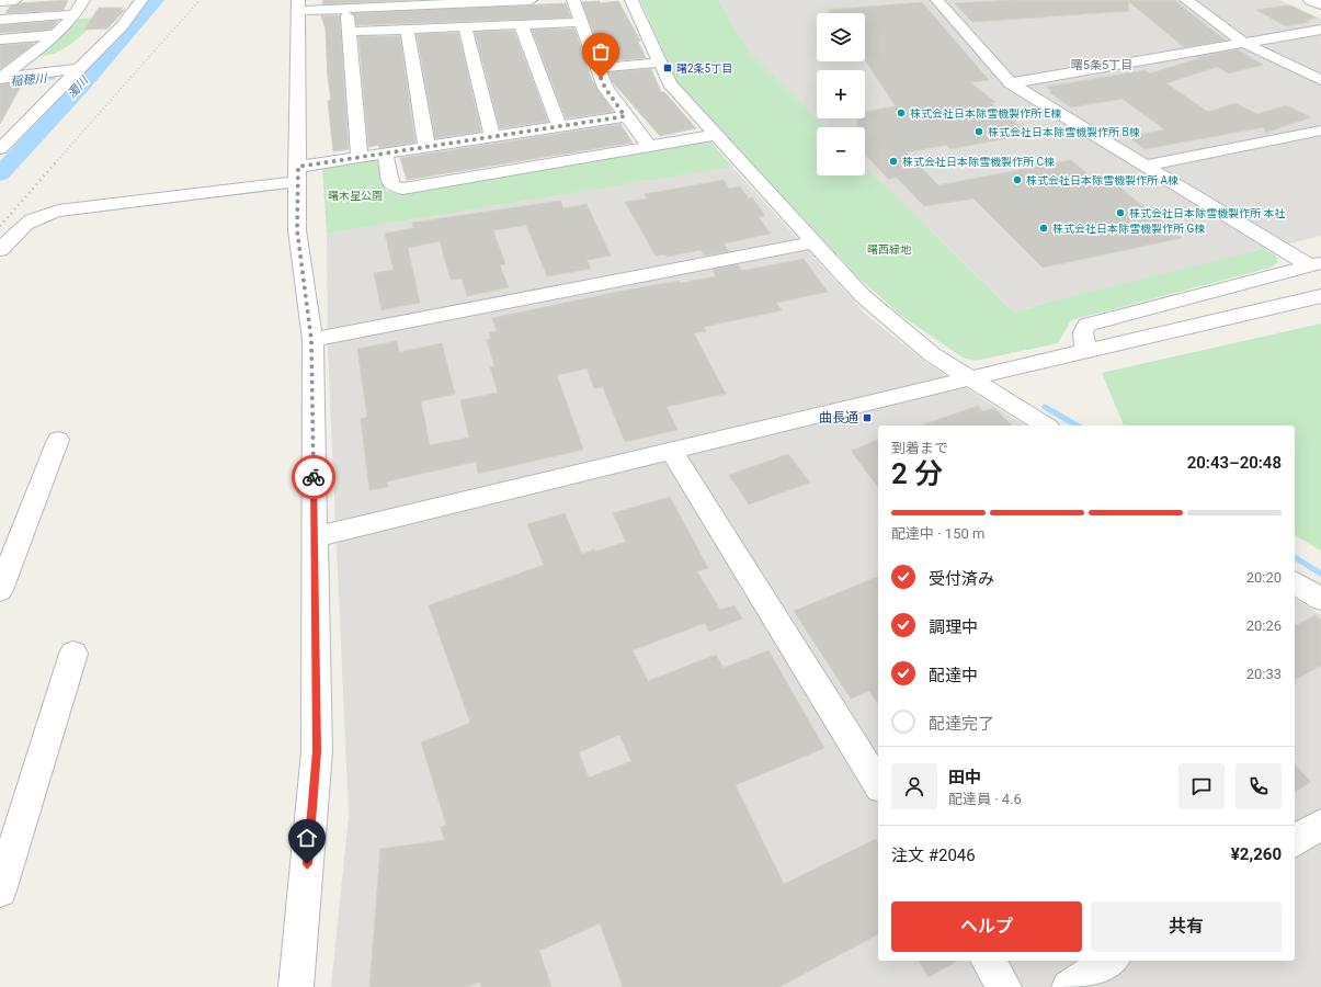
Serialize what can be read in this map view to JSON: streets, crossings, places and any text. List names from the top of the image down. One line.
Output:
{"districts":["曙5条5丁目"],"water":["稲穂川","濁川"],"parks":["曙木星公園","曙西緑地"],"places":{"transit":["曙2条5丁目","曲長通"],"other":["株式会社日本除雪機製作所 E棟","株式会社日本除雪機製作所 B棟","株式会社日本除雪機製作所 C棟","株式会社日本除雪機製作所 A棟","株式会社日本除雪機製作所 本社","株式会社日本除雪機製作所 G棟"]},"page":{"map_buttons":["+","−"],"heading":["2 分","到着まで","20:43–20:48"],"panel":["田中","配達員 · 4.6","注文 #2046","¥2,260"],"bar":"配達中 · 150 m","list":[["受付済み","20:20"],["調理中","20:26"],["配達中","20:33"],"配達完了"],"buttons":["ヘルプ","共有"]}}
